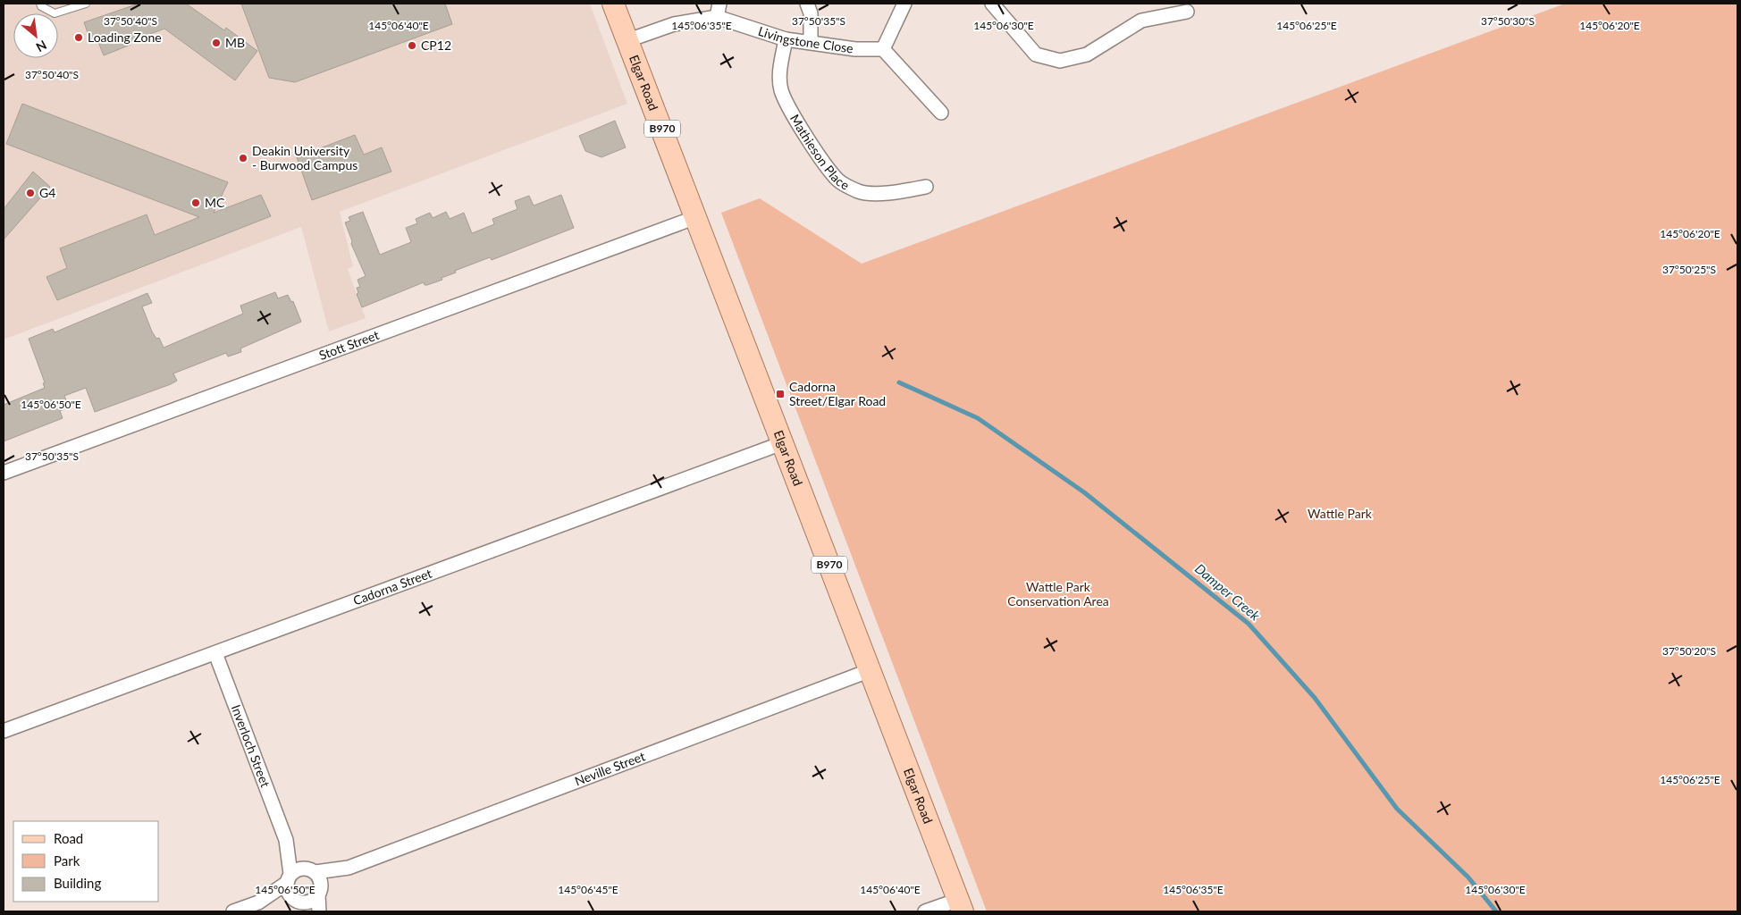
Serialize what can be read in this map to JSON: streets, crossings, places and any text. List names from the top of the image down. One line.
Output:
{"streets":{"main road":["Elgar Road","B970"],"street":["Livingstone Close","Mathieson Place","Stott Street","Cadorna Street","Inverloch Street","Neville Street"]},"crossings":[["Livingstone Close","Elgar Road"],["Livingstone Close","Mathieson Place"],["Elgar Road","Stott Street"],["Elgar Road","Cadorna Street"],["Elgar Road","Neville Street"],["Cadorna Street","Inverloch Street"],["Inverloch Street","Neville Street"]],"water":["Damper Creek"],"parks":["Wattle Park","Wattle Park Conservation Area"],"places":{"other":["Loading Zone","MB","CP12","Deakin University - Burwood Campus","G4","MC"],"transit":["Cadorna Street/Elgar Road"]},"legend":["Road","Park","Building"],"north":"bottom right","coordinates":["37°50'40\"S","37°50'35\"S","37°50'30\"S","145°06'40\"E","145°06'35\"E","145°06'30\"E","145°06'25\"E","145°06'20\"E","37°50'25\"S","145°06'50\"E","37°50'20\"S","145°06'45\"E"]}
